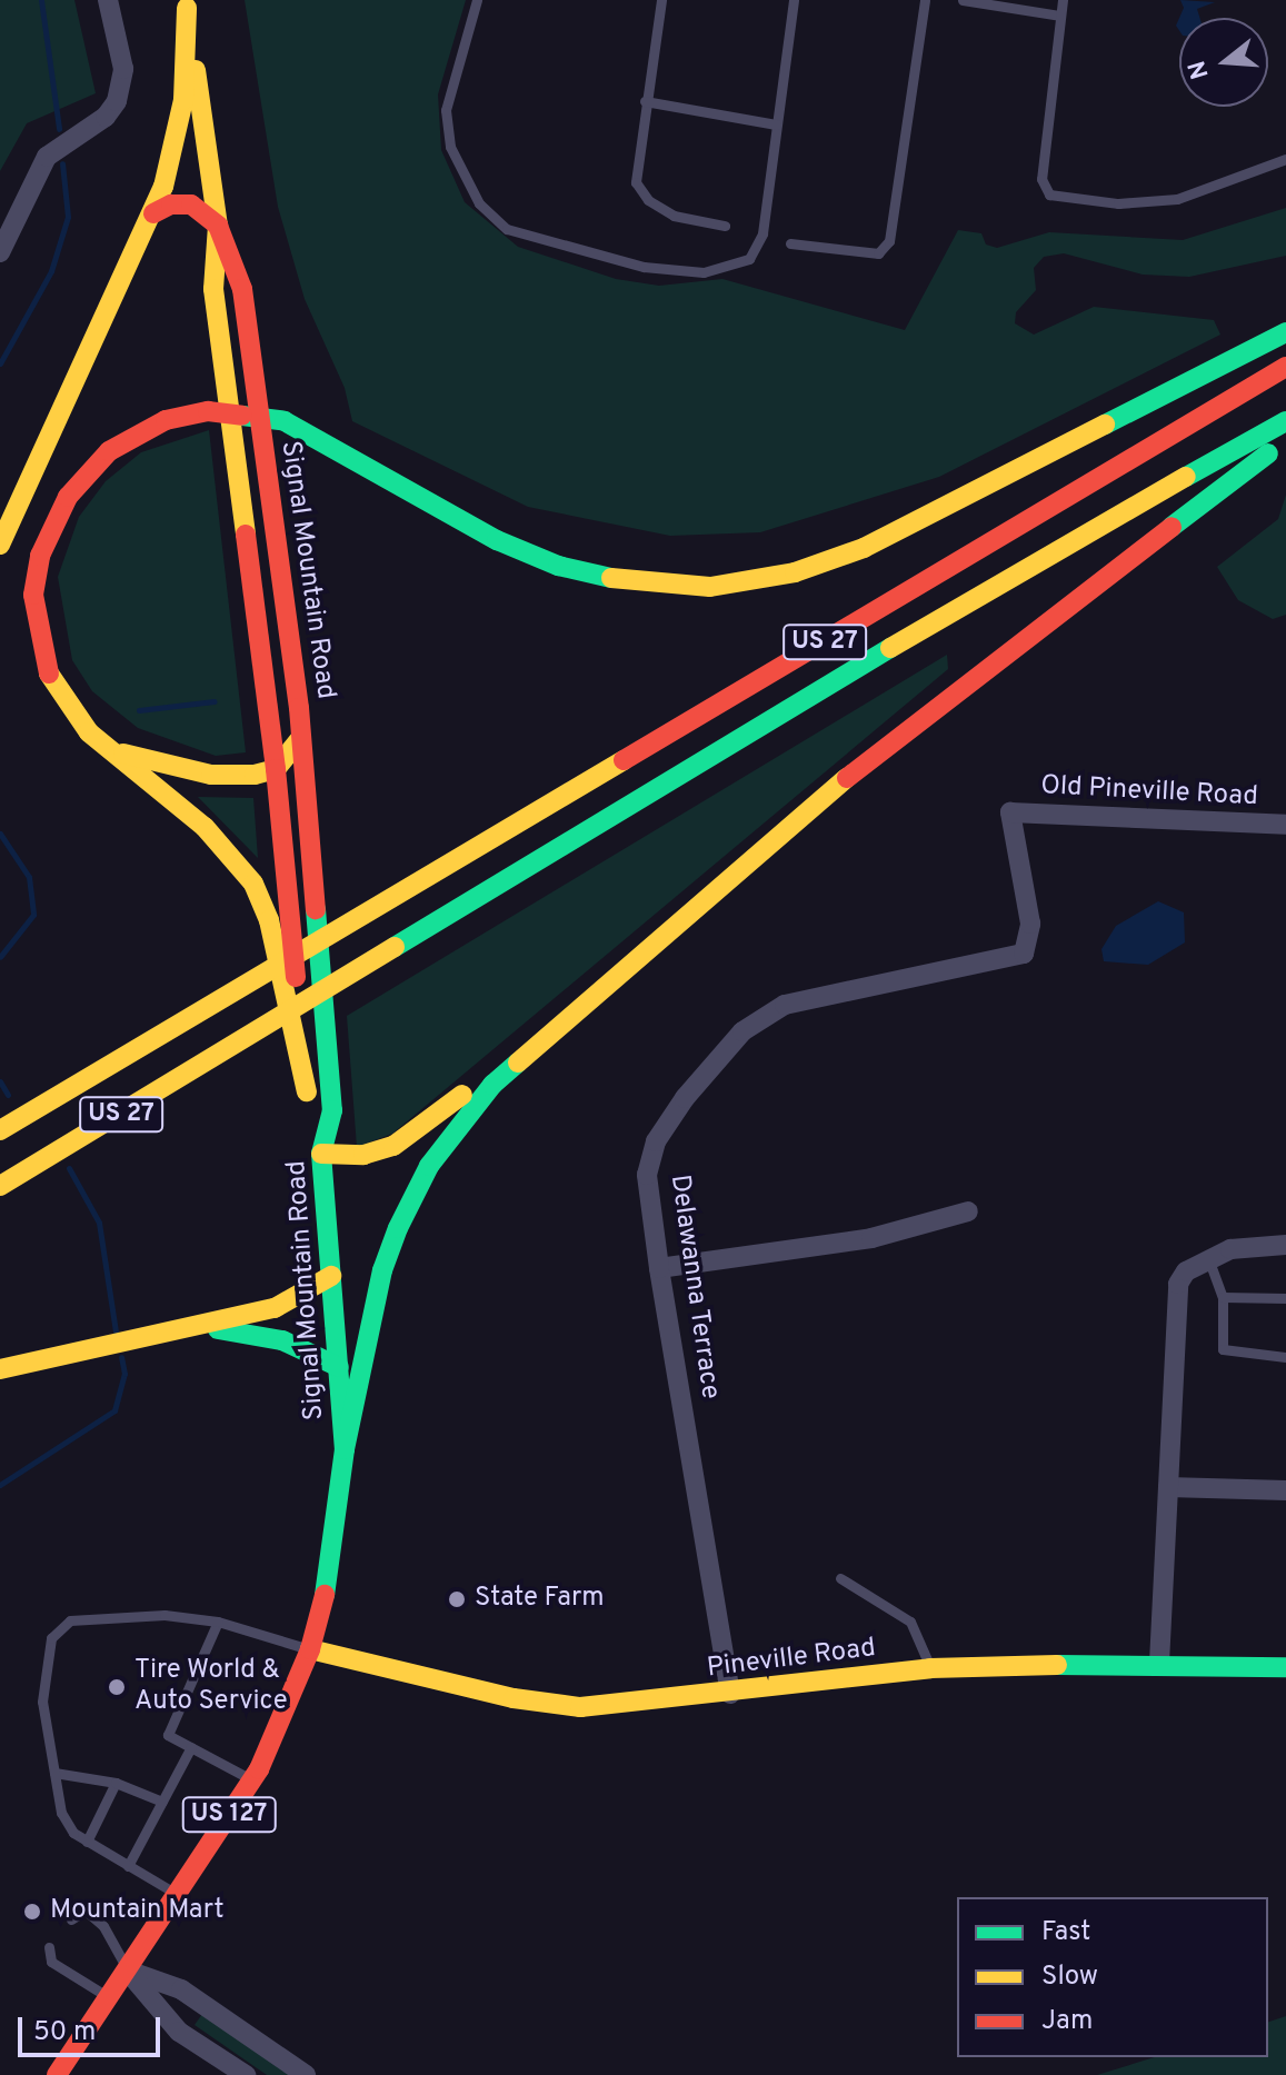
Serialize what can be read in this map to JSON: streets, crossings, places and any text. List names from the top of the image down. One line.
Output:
{"streets":{"main road":["Signal Mountain Road","US 27","Pineville Road","US 127"],"street":["Old Pineville Road","Delawanna Terrace"]},"crossings":[["Signal Mountain Road","Pineville Road"],["Signal Mountain Road","US 127"],["Old Pineville Road","Delawanna Terrace"],["Delawanna Terrace","Pineville Road"]],"places":["State Farm","Tire World & Auto Service","Mountain Mart"],"legend":["Fast","Slow","Jam"],"scale_bar":"50 m","north":"left"}
